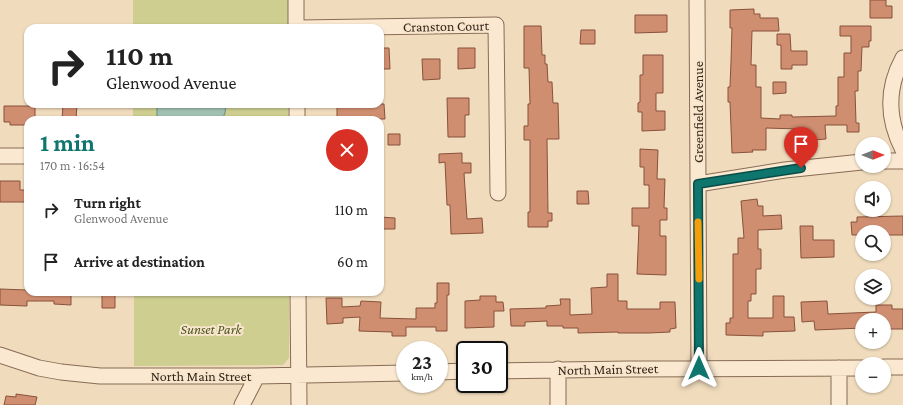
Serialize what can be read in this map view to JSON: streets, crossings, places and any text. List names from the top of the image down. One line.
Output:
{"streets":{"street":["Cranston Court","Greenfield Avenue","North Main Street"]},"crossings":[["Greenfield Avenue","North Main Street"]],"parks":["Sunset Park"],"north":"right","page":{"turn":["110 m","Glenwood Avenue"],"heading":["1 min","170 m · 16:54"],"map_buttons":["+","−"],"list":[{"name":"Turn right","note":"Glenwood Avenue","value":"110 m"},{"name":"Arrive at destination","value":"60 m"}],"speed":"23 km/h","limit":"30"}}
